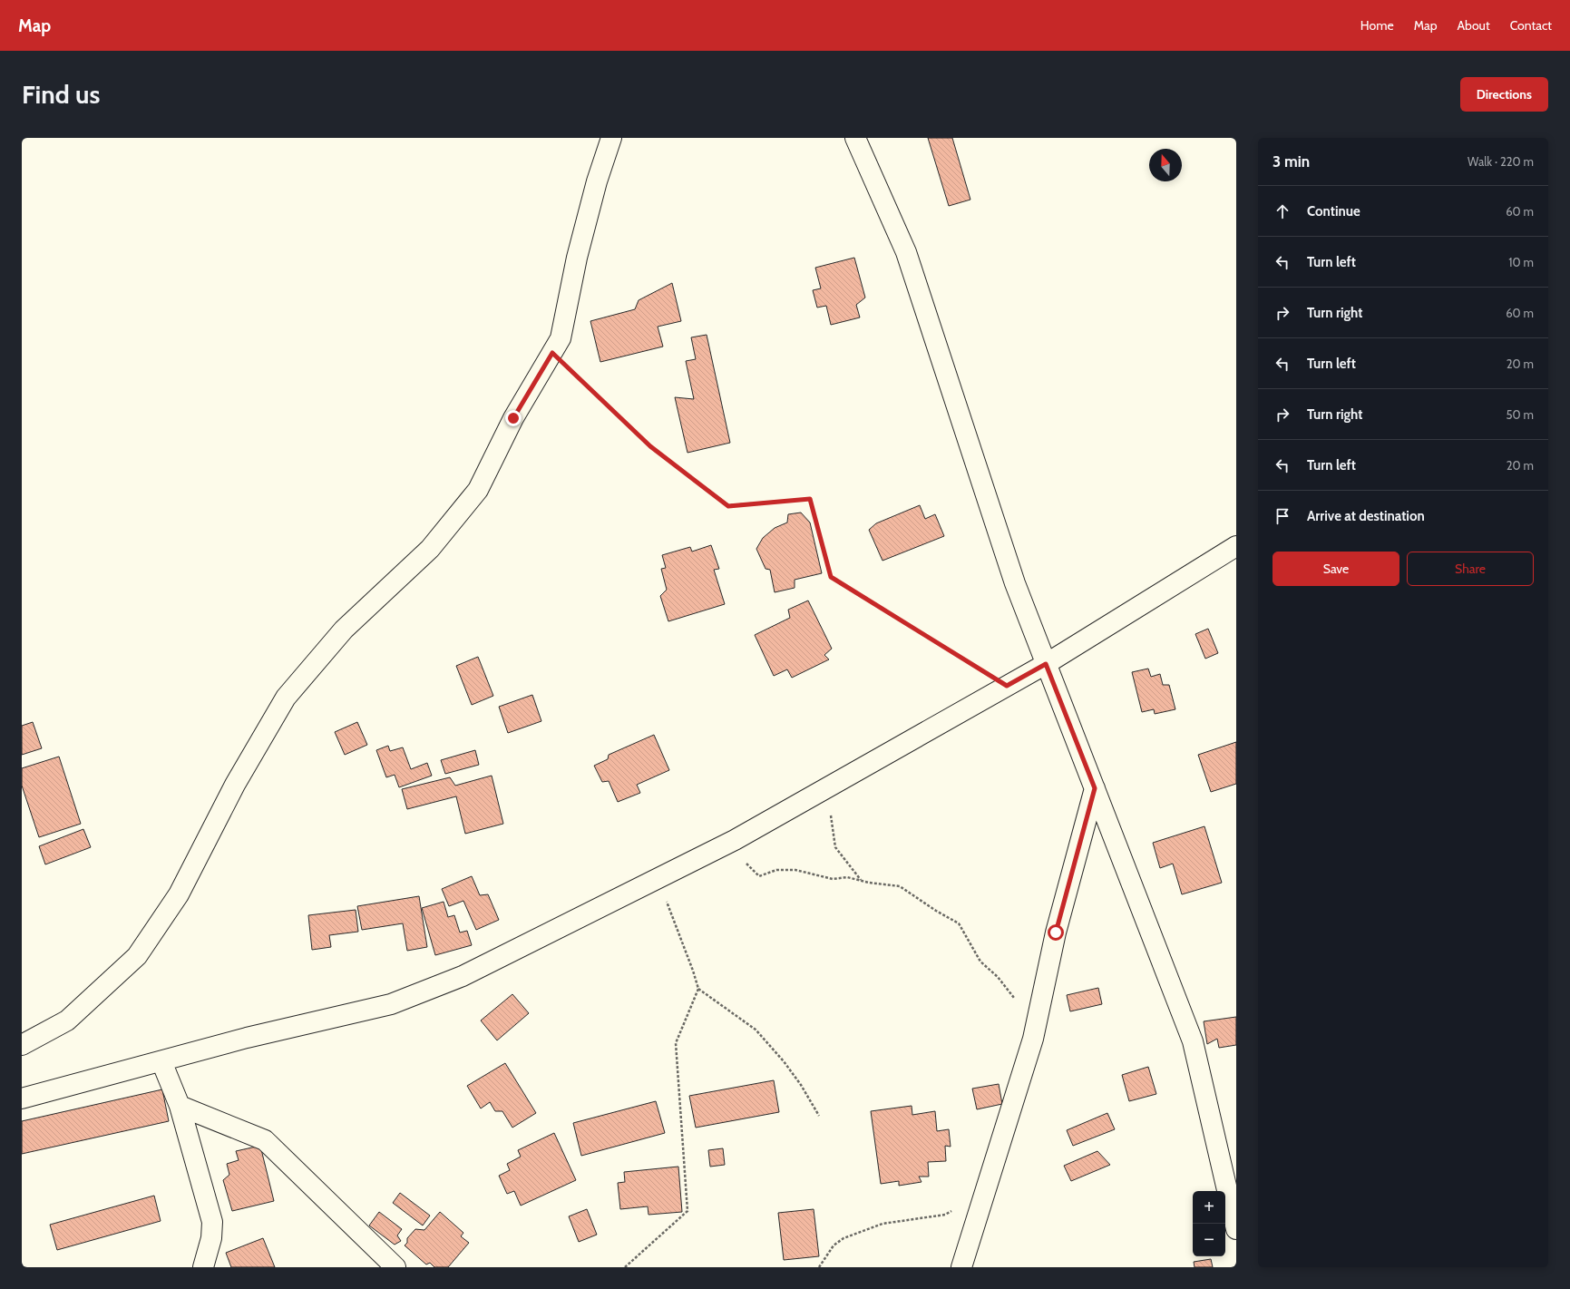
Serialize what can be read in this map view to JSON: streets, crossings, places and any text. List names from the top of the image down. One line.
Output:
{"north":"top","page":{"header":"Map","nav":["Home","Map","About","Contact"],"buttons":["Directions",["Save","Share"]],"title":"Find us","heading":["3 min","Walk · 220 m"],"list":[["Continue","60 m"],["Turn left","10 m"],["Turn right","60 m"],["Turn left","20 m"],["Turn right","50 m"],["Turn left","20 m"],"Arrive at destination"],"map_buttons":["+","−"]}}
